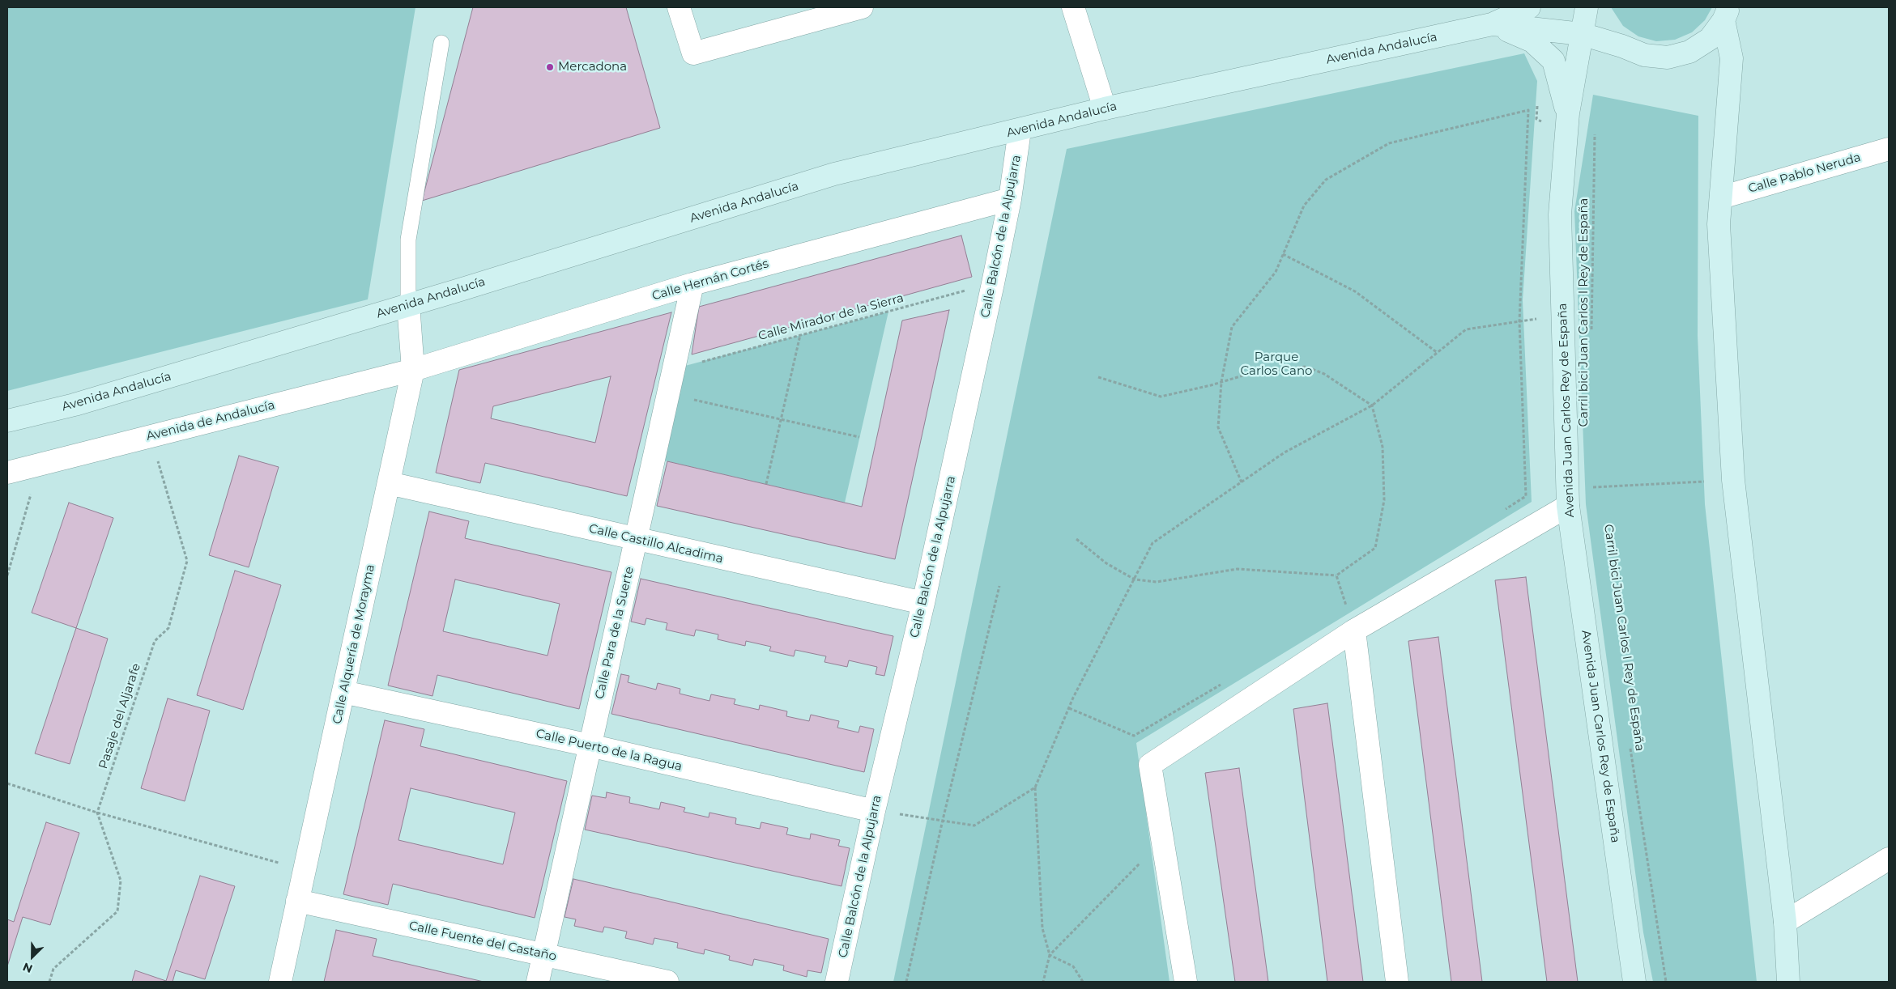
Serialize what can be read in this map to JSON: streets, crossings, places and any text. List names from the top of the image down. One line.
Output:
{"streets":{"street":["Avenida Andalucía","Calle Pablo Neruda","Calle Balcón de la Alpujarra","Calle Hernán Cortés","Avenida Juan Carlos Rey de España","Avenida de Andalucía","Calle Castillo Alcadima","Calle Para de la Suerte","Calle Alquería de Morayma","Calle Puerto de la Ragua","Calle Fuente del Castaño"],"path":["Carril bici Juan Carlos I Rey de España","Calle Mirador de la Sierra","Pasaje del Aljarafe"]},"crossings":[["Avenida Andalucía","Calle Balcón de la Alpujarra"],["Avenida Andalucía","Calle Alquería de Morayma"],["Calle Balcón de la Alpujarra","Calle Hernán Cortés"],["Calle Balcón de la Alpujarra","Calle Mirador de la Sierra"],["Calle Balcón de la Alpujarra","Calle Castillo Alcadima"],["Calle Balcón de la Alpujarra","Calle Puerto de la Ragua"],["Calle Hernán Cortés","Avenida de Andalucía"],["Calle Hernán Cortés","Calle Para de la Suerte"],["Calle Hernán Cortés","Calle Alquería de Morayma"],["Carril bici Juan Carlos I Rey de España","Avenida Juan Carlos Rey de España"],["Calle Mirador de la Sierra","Calle Para de la Suerte"],["Avenida de Andalucía","Calle Alquería de Morayma"],["Avenida de Andalucía","Pasaje del Aljarafe"],["Calle Castillo Alcadima","Calle Para de la Suerte"],["Calle Castillo Alcadima","Calle Alquería de Morayma"],["Calle Para de la Suerte","Calle Puerto de la Ragua"],["Calle Para de la Suerte","Calle Fuente del Castaño"],["Calle Alquería de Morayma","Calle Puerto de la Ragua"],["Calle Alquería de Morayma","Calle Fuente del Castaño"]],"parks":["Parque Carlos Cano"],"places":["Mercadona"],"north":"bottom left"}
